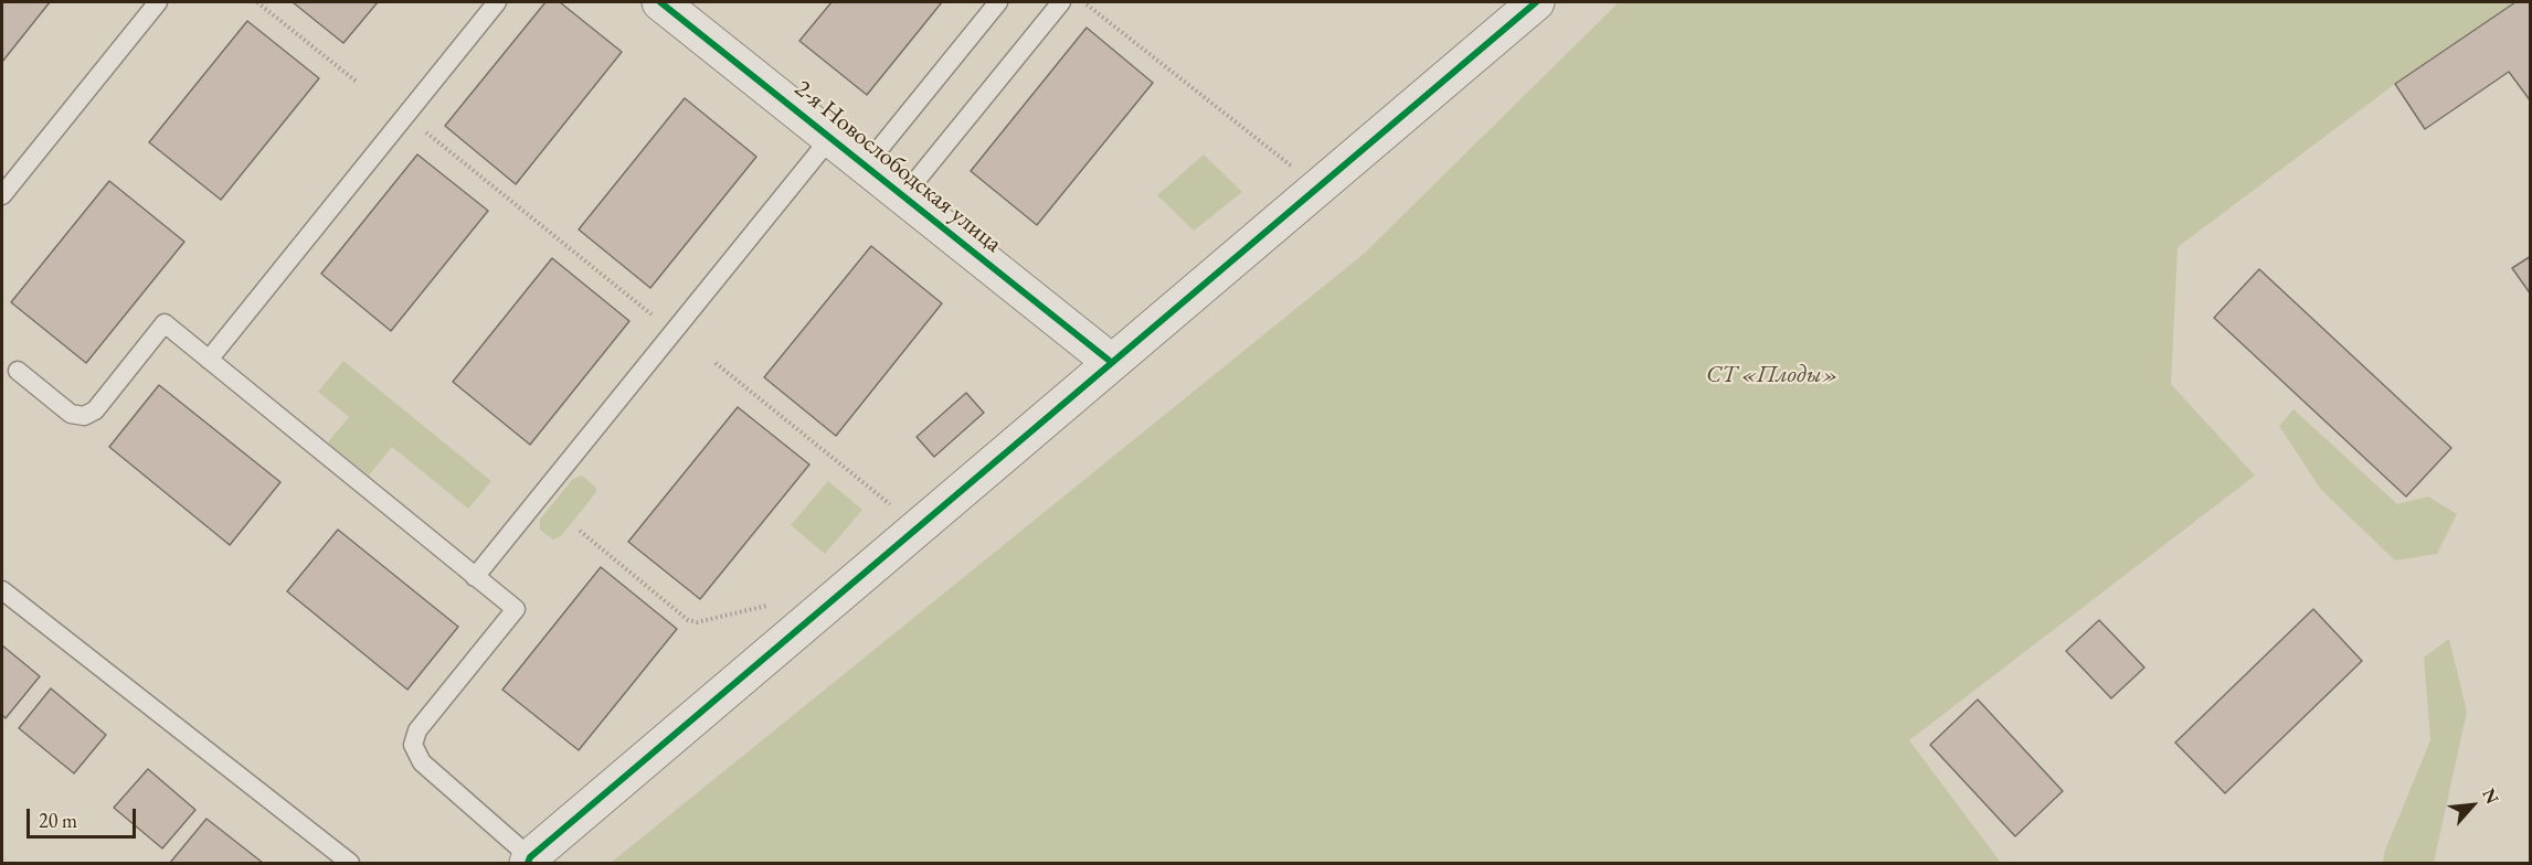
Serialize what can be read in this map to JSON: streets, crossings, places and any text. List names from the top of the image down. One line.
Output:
{"streets":{"street":["2-я Новослободская улица"]},"parks":["СТ «Плоды»"],"scale_bar":"20 m","north":"top right"}
